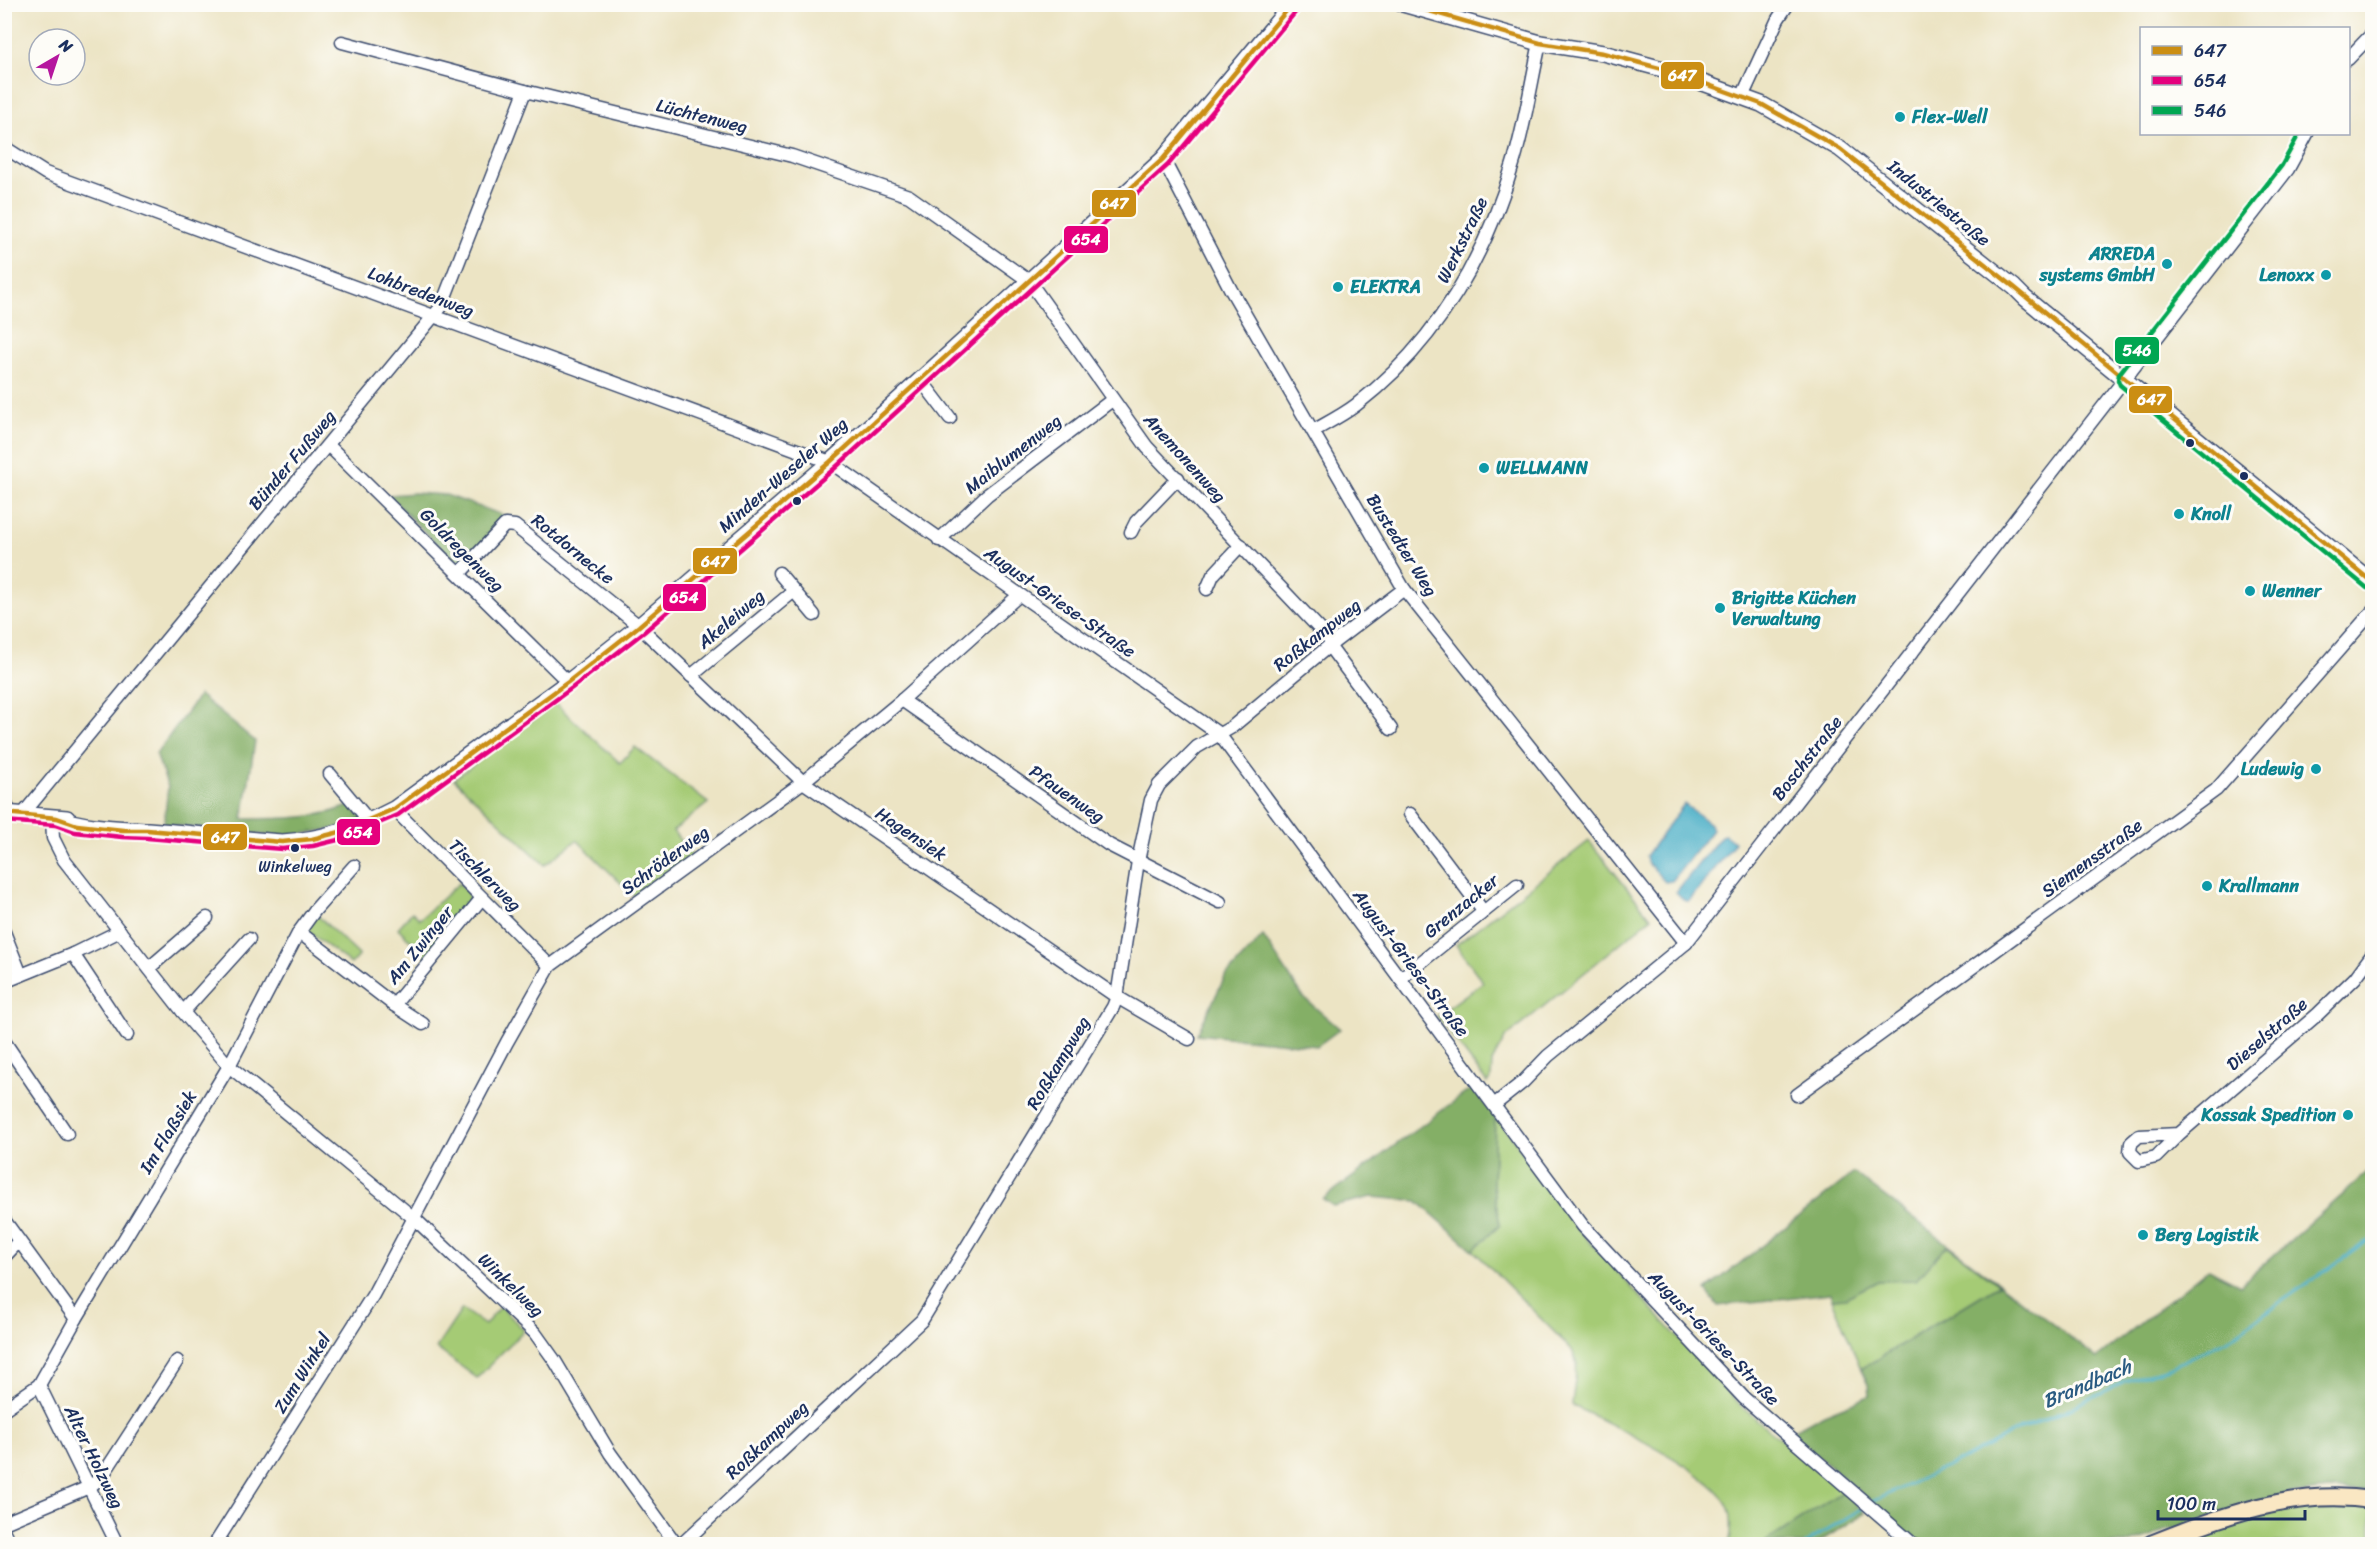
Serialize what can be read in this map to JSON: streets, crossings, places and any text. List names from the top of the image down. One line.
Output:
{"streets":{"street":["Lüchtenweg","Industriestraße","Werkstraße","Lohbredenweg","Maiblumenweg","Anemonenweg","Bünder Fußweg","Minden-Weseler Weg","Bustedter Weg","Rotdornecke","Goldregenweg","August-Griese-Straße","Akeleiweg","Roßkampweg","Boschstraße","Pfauenweg","Hagensiek","Siemensstraße","Schröderweg","Tischlerweg","Grenzacker","Am Zwinger","Dieselstraße","Im Flaßsiek","Winkelweg","Zum Winkel","Alter Holzweg"]},"crossings":[["Lüchtenweg","Anemonenweg"],["Lüchtenweg","Bünder Fußweg"],["Lüchtenweg","Minden-Weseler Weg"],["Industriestraße","Werkstraße"],["Industriestraße","Boschstraße"],["Werkstraße","Bustedter Weg"],["Lohbredenweg","Bünder Fußweg"],["Lohbredenweg","Minden-Weseler Weg"],["Lohbredenweg","August-Griese-Straße"],["Maiblumenweg","Anemonenweg"],["Maiblumenweg","August-Griese-Straße"],["Anemonenweg","Minden-Weseler Weg"],["Anemonenweg","Roßkampweg"],["Bünder Fußweg","Minden-Weseler Weg"],["Bünder Fußweg","Goldregenweg"],["Minden-Weseler Weg","Bustedter Weg"],["Minden-Weseler Weg","Rotdornecke"],["Minden-Weseler Weg","Goldregenweg"],["Minden-Weseler Weg","August-Griese-Straße"],["Minden-Weseler Weg","Hagensiek"],["Minden-Weseler Weg","Tischlerweg"],["Minden-Weseler Weg","Winkelweg"],["Bustedter Weg","Roßkampweg"],["Bustedter Weg","Boschstraße"],["Rotdornecke","Goldregenweg"],["Rotdornecke","Hagensiek"],["August-Griese-Straße","Roßkampweg"],["August-Griese-Straße","Boschstraße"],["August-Griese-Straße","Schröderweg"],["August-Griese-Straße","Grenzacker"],["Akeleiweg","Hagensiek"],["Roßkampweg","Pfauenweg"],["Roßkampweg","Hagensiek"],["Pfauenweg","Schröderweg"],["Hagensiek","Schröderweg"],["Schröderweg","Tischlerweg"],["Schröderweg","Winkelweg"],["Schröderweg","Zum Winkel"],["Tischlerweg","Am Zwinger"],["Am Zwinger","Im Flaßsiek"],["Im Flaßsiek","Winkelweg"],["Im Flaßsiek","Alter Holzweg"],["Winkelweg","Zum Winkel"]],"water":["Brandbach"],"places":["Flex-Well","ARREDA systems GmbH","Lenoxx","ELEKTRA","WELLMANN","Knoll","Wenner","Brigitte Küchen Verwaltung","Ludewig","Winkelweg","Krallmann","Kossak Spedition","Berg Logistik"],"lines":["transit line 647","transit line 654","transit line 546"],"legend":["647","654","546"],"scale_bar":"100 m","north":"top right"}
